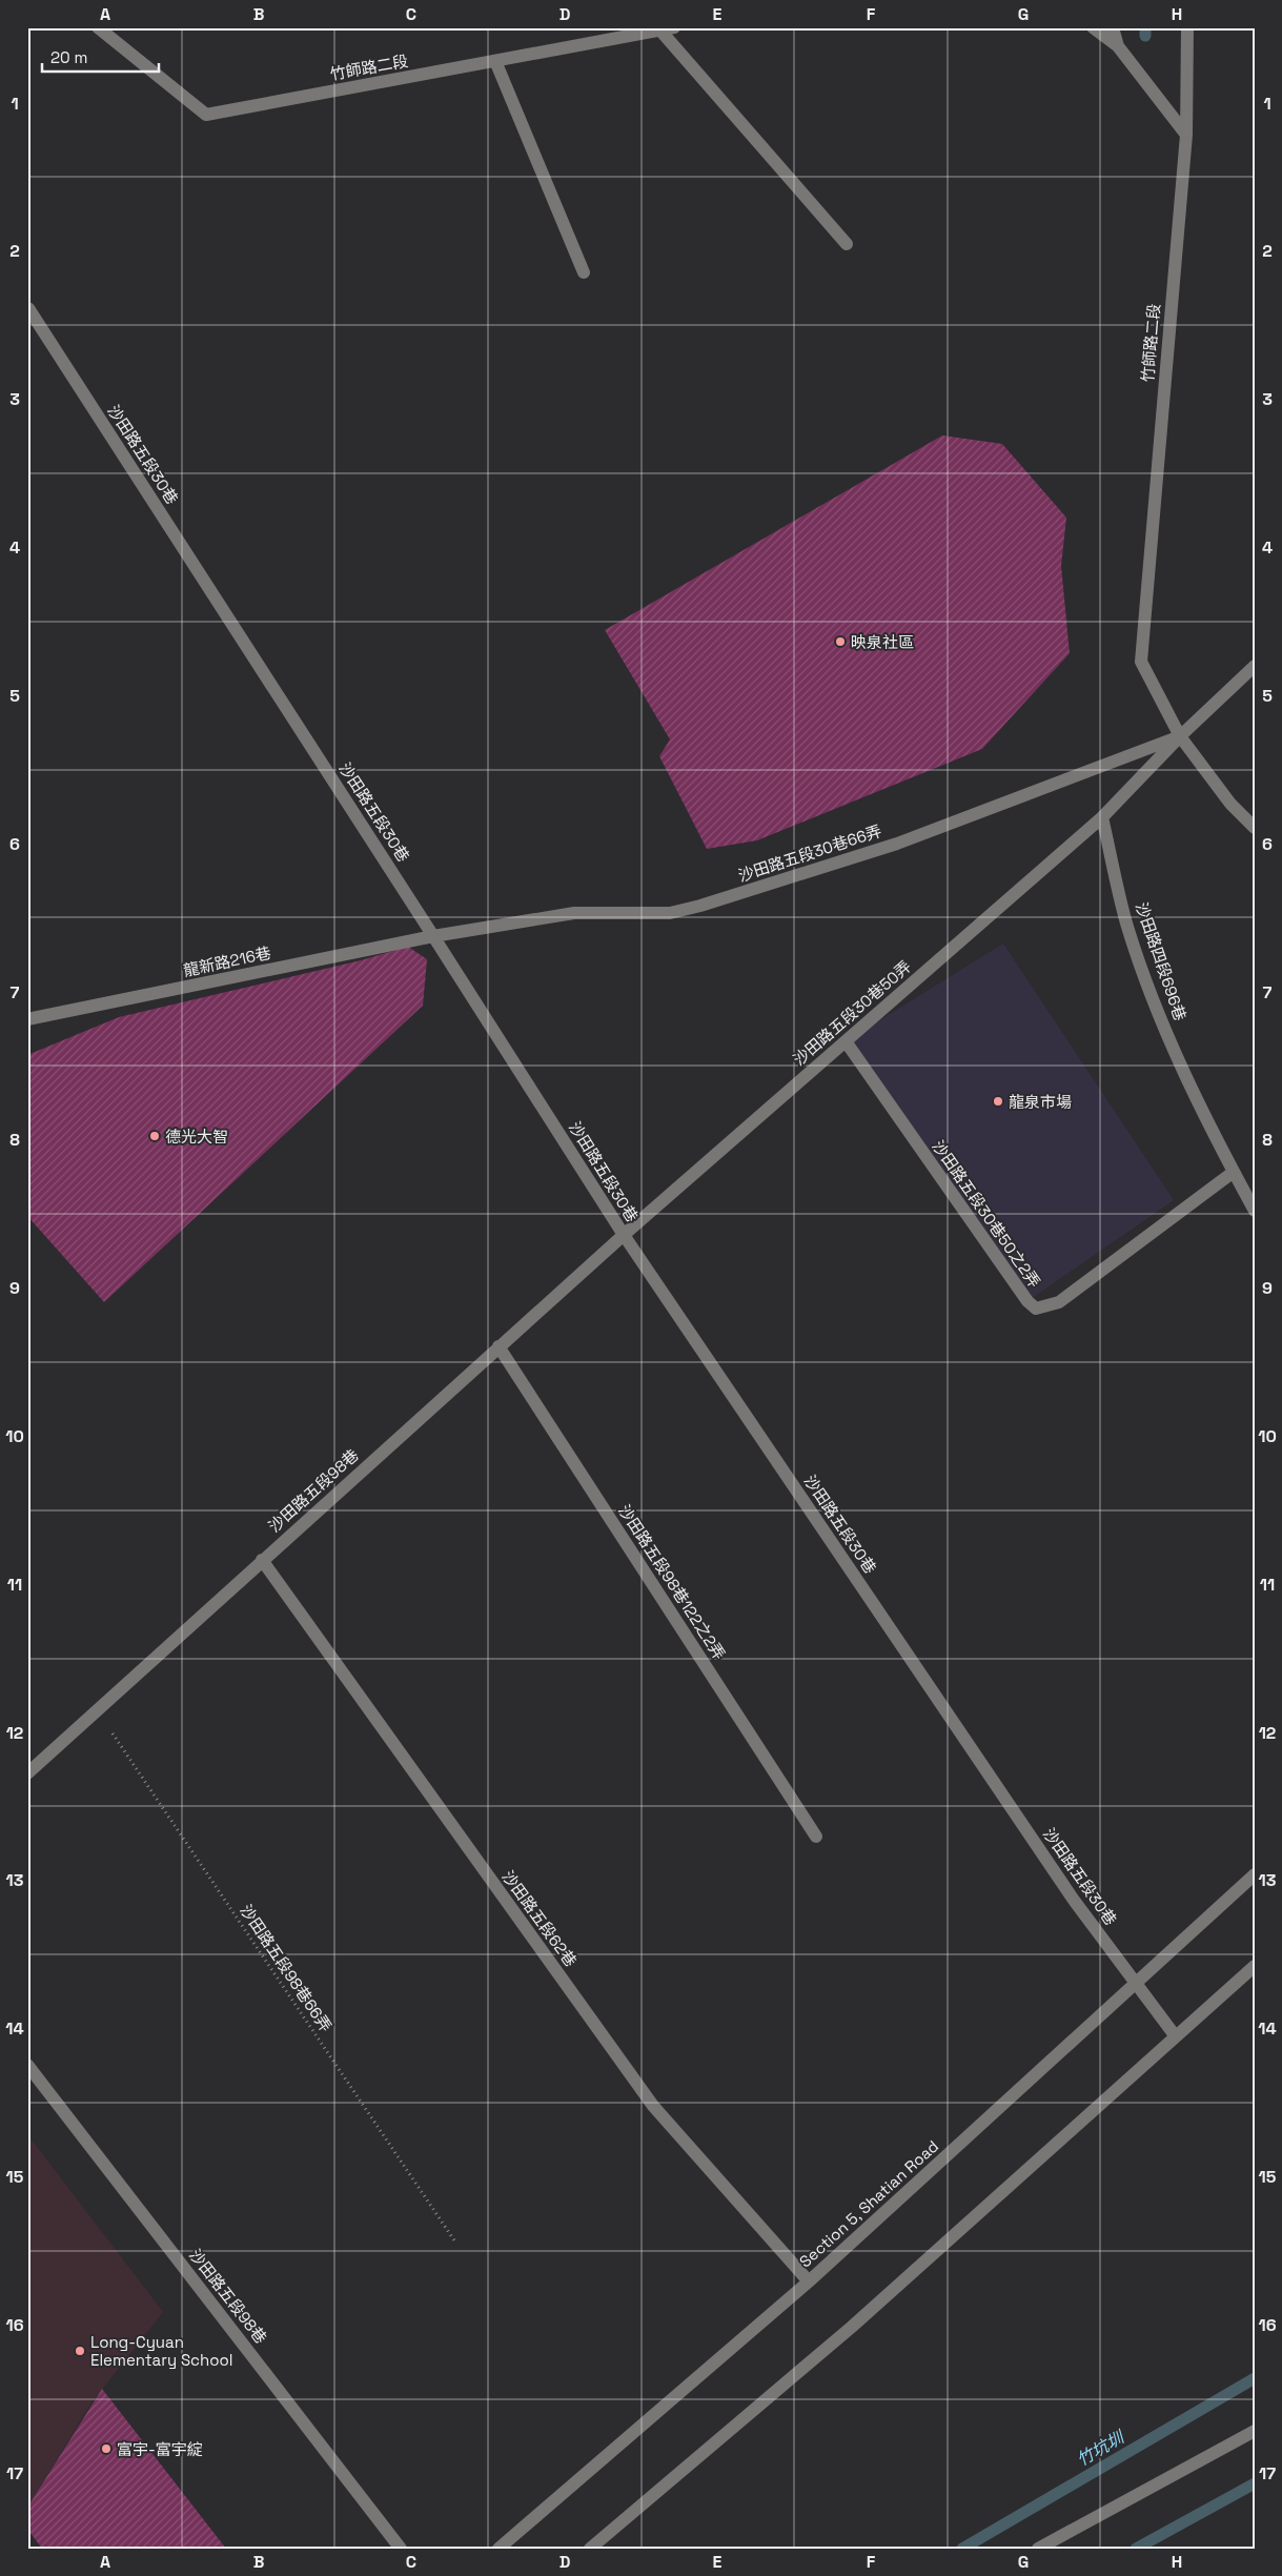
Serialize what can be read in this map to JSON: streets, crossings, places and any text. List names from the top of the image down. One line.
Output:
{"streets":{"street":["竹師路二段","沙田路五段30巷","沙田路五段30巷66弄","龍新路216巷","沙田路四段696巷","沙田路五段30巷50弄","沙田路五段30巷50之2弄","沙田路五段98巷","沙田路五段98巷122之2弄","沙田路五段62巷","Section 5, Shatian Road"],"path":["沙田路五段98巷66弄"]},"crossings":[["竹師路二段","沙田路五段30巷66弄"],["沙田路五段30巷","沙田路五段30巷66弄"],["沙田路五段30巷","龍新路216巷"],["沙田路五段30巷","沙田路五段30巷50弄"],["沙田路五段30巷","沙田路五段98巷"],["沙田路五段30巷","Section 5, Shatian Road"],["沙田路五段30巷66弄","龍新路216巷"],["沙田路四段696巷","沙田路五段30巷50弄"],["沙田路四段696巷","沙田路五段30巷50之2弄"],["沙田路五段30巷50弄","沙田路五段30巷50之2弄"],["沙田路五段30巷50弄","沙田路五段98巷"],["沙田路五段98巷","沙田路五段98巷122之2弄"],["沙田路五段98巷","沙田路五段62巷"],["沙田路五段98巷","沙田路五段98巷66弄"],["沙田路五段62巷","Section 5, Shatian Road"]],"water":["竹坑圳"],"places":["映泉社區","龍泉市場","德光大智","Long-Cyuan Elementary School","富宇-富宇綻"],"scale_bar":"20 m","grid":{"columns":["A","B","C","D","E","F","G","H"],"rows":["1","2","3","4","5","6","7","8","9","10","11","12","13","14","15","16","17"]}}
